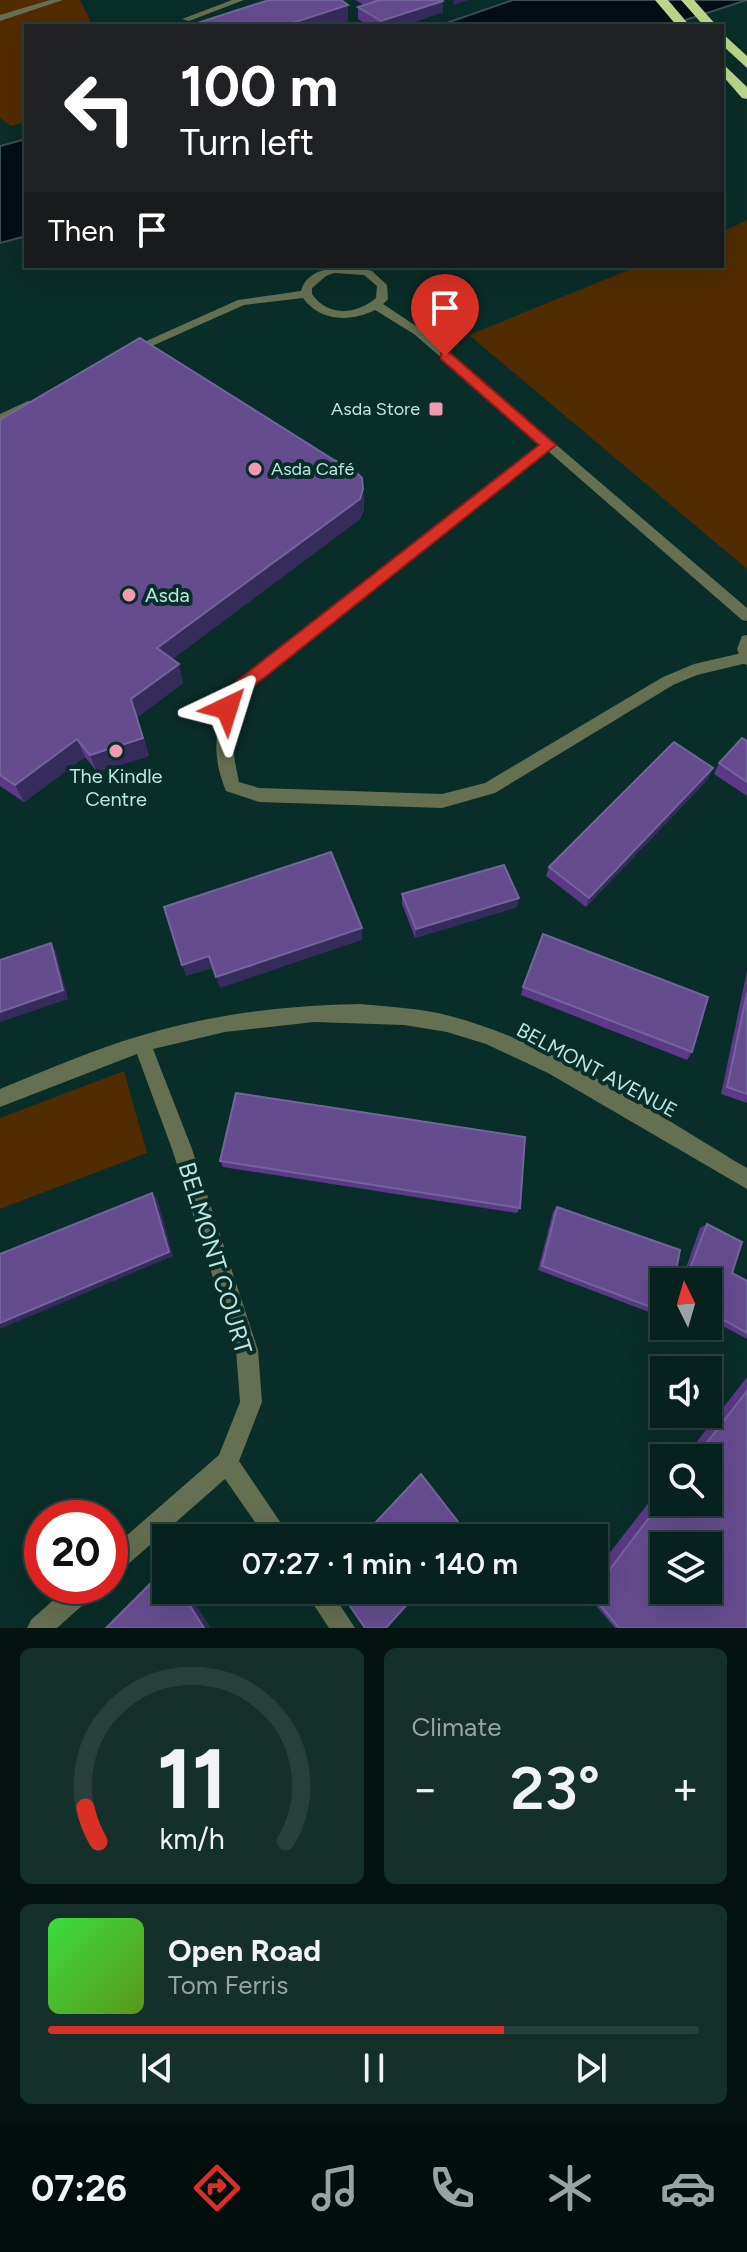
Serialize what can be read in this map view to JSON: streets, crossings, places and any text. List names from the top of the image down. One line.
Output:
{"streets":{"street":["BELMONT AVENUE","BELMONT COURT"]},"crossings":[["BELMONT AVENUE","BELMONT COURT"]],"places":{"transit":["Asda Store"],"other":["Asda Café","Asda","The Kindle Centre"]},"north":"top","page":{"turn":["100 m","Turn left"],"then":"Then","limit":"20","trip":"07:27 · 1 min · 140 m","tile":"Climate","heat":["−","23°","+"],"song":["Open Road","Tom Ferris"],"tabs":"07:26","gauge":["11","km/h"]}}
